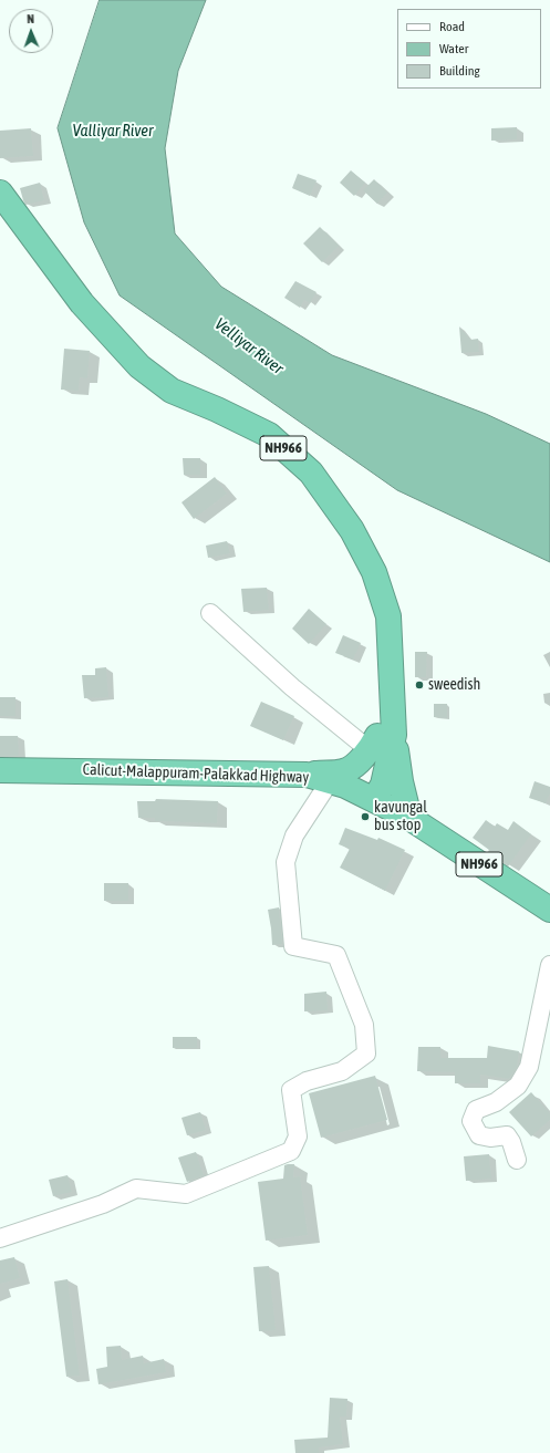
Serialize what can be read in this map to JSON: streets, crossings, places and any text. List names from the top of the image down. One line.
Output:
{"streets":{"highway":["NH966","Calicut-Malappuram-Palakkad Highway"]},"crossings":[["NH966","Calicut-Malappuram-Palakkad Highway"]],"water":["Valliyar River","Velliyar River"],"places":["sweedish","kavungal bus stop"],"legend":["Road","Water","Building"],"north":"top"}
